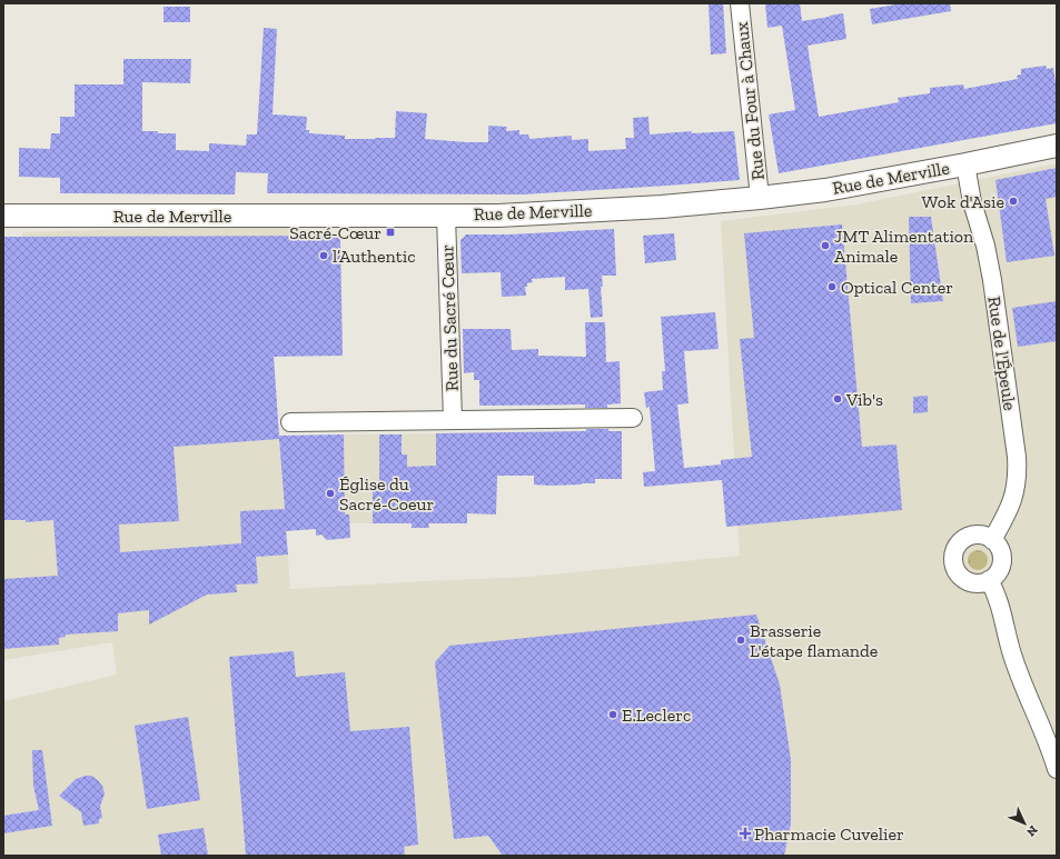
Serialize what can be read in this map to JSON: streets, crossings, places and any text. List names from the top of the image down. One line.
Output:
{"streets":{"street":["Rue du Four à Chaux","Rue de Merville","Rue du Sacré Cœur","Rue de l'Épeule"]},"crossings":[["Rue du Four à Chaux","Rue de Merville"],["Rue de Merville","Rue du Sacré Cœur"],["Rue de Merville","Rue de l'Épeule"]],"places":{"other":["Wok d'Asie","JMT Alimentation Animale","l’Authentic","Optical Center","Vib's","Église du Sacré-Coeur","Brasserie L'étape flamande","E.Leclerc"],"transit":["Sacré-Cœur"],"health":["Pharmacie Cuvelier"]},"north":"bottom right"}
